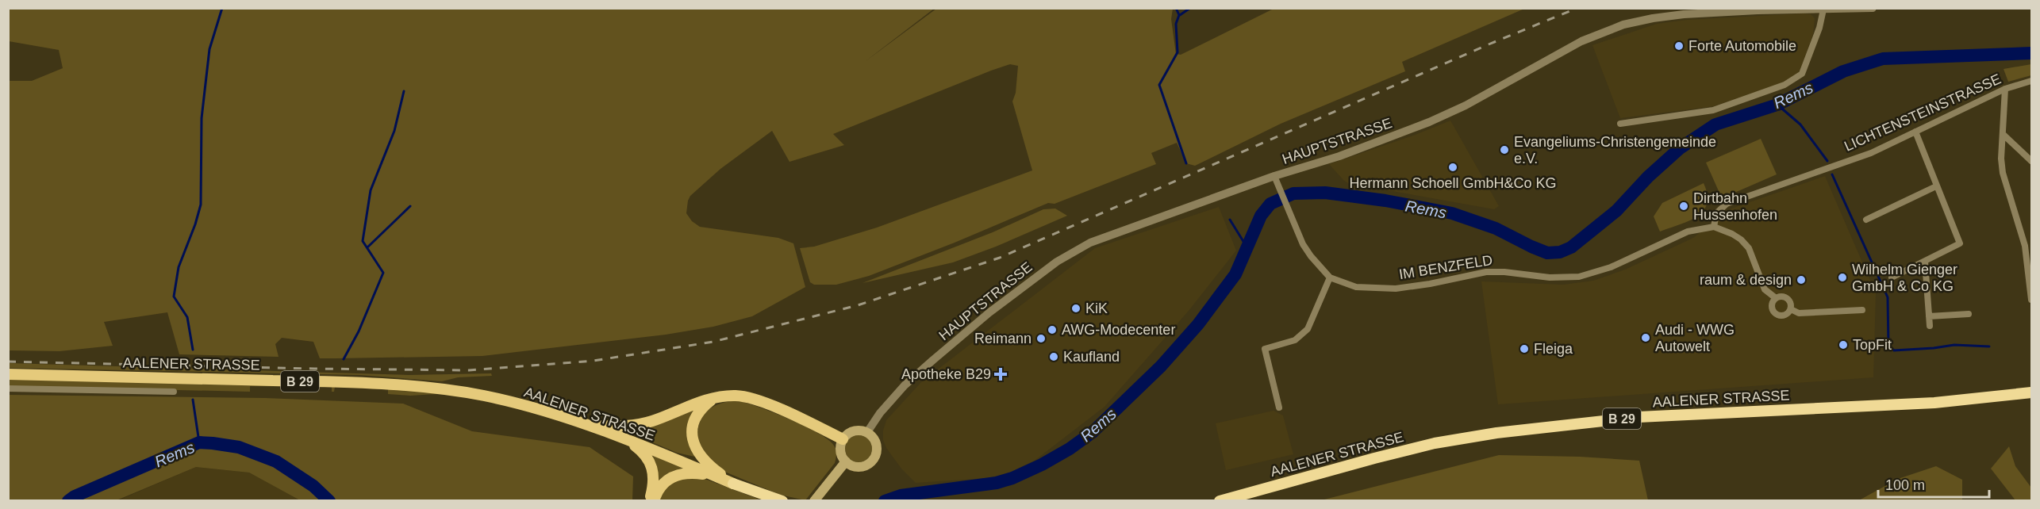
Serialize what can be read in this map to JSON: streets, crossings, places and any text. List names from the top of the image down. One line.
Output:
{"streets":{"highway":["AALENER STRASSE","B 29"],"street":["LICHTENSTEINSTRASSE","HAUPTSTRASSE","IM BENZFELD"]},"crossings":[["LICHTENSTEINSTRASSE","IM BENZFELD"],["HAUPTSTRASSE","IM BENZFELD"]],"water":["Rems"],"places":{"other":["Forte Automobile","Evangeliums-Christengemeinde e.V.","Hermann Schoell GmbH&Co KG","Dirtbahn Hussenhofen","Wilhelm Gienger GmbH & Co KG","raum & design","KiK","AWG-Modecenter","Audi - WWG Autowelt","Reimann","TopFit","Fleiga","Kaufland"],"health":["Apotheke B29"]},"scale_bar":"100 m"}
